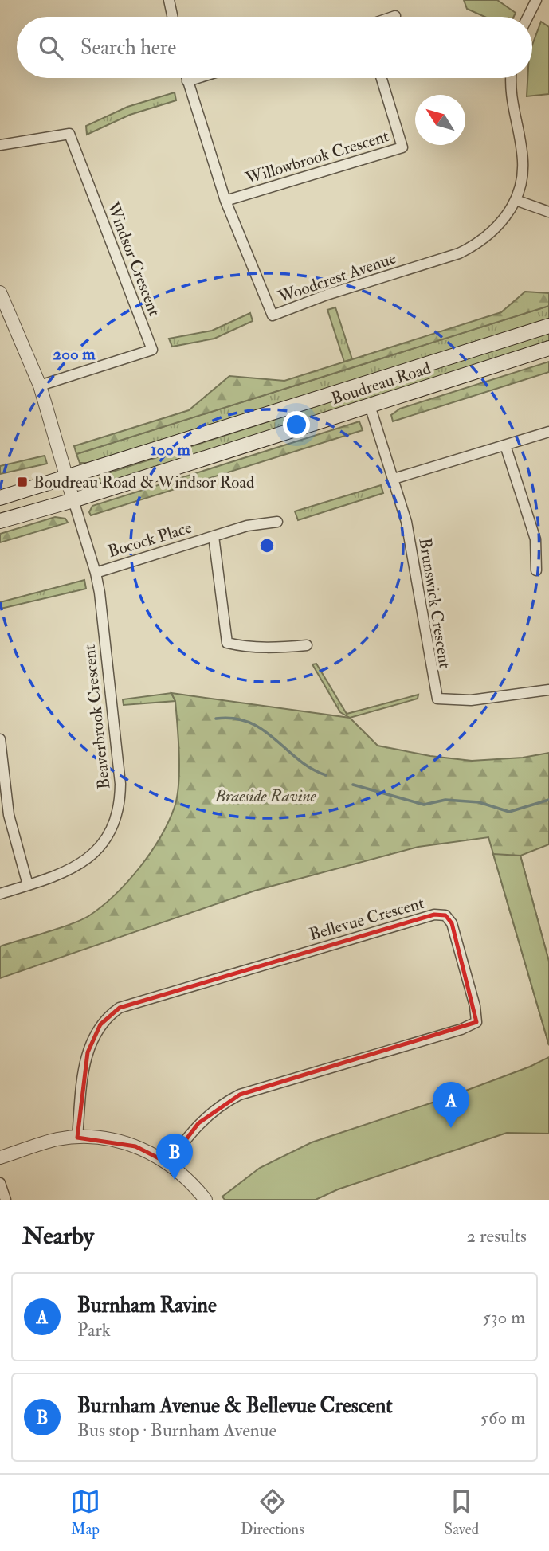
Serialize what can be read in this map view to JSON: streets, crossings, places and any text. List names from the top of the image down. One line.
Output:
{"streets":{"main road":["Boudreau Road"],"street":["Willowbrook Crescent","Windsor Crescent","Woodcrest Avenue","Bocock Place","Brunswick Crescent","Beaverbrook Crescent","Bellevue Crescent"]},"crossings":[["Willowbrook Crescent","Woodcrest Avenue"],["Boudreau Road","Brunswick Crescent"],["Boudreau Road","Beaverbrook Crescent"],["Bocock Place","Beaverbrook Crescent"]],"parks":["Braeside Ravine"],"places":{"transit":["Boudreau Road & Windsor Road"]},"north":"top left","page":{"search":"Search here","pins":["A","B"],"heading":["Nearby","2 results"],"list":[{"mark":"A","name":"Burnham Ravine","note":"Park","value":"530 m"},{"mark":"B","name":"Burnham Avenue & Bellevue Crescent","note":"Bus stop · Burnham Avenue","value":"560 m"}],"nav":["Map","Directions","Saved"]},"rings":["200 m","100 m"]}
